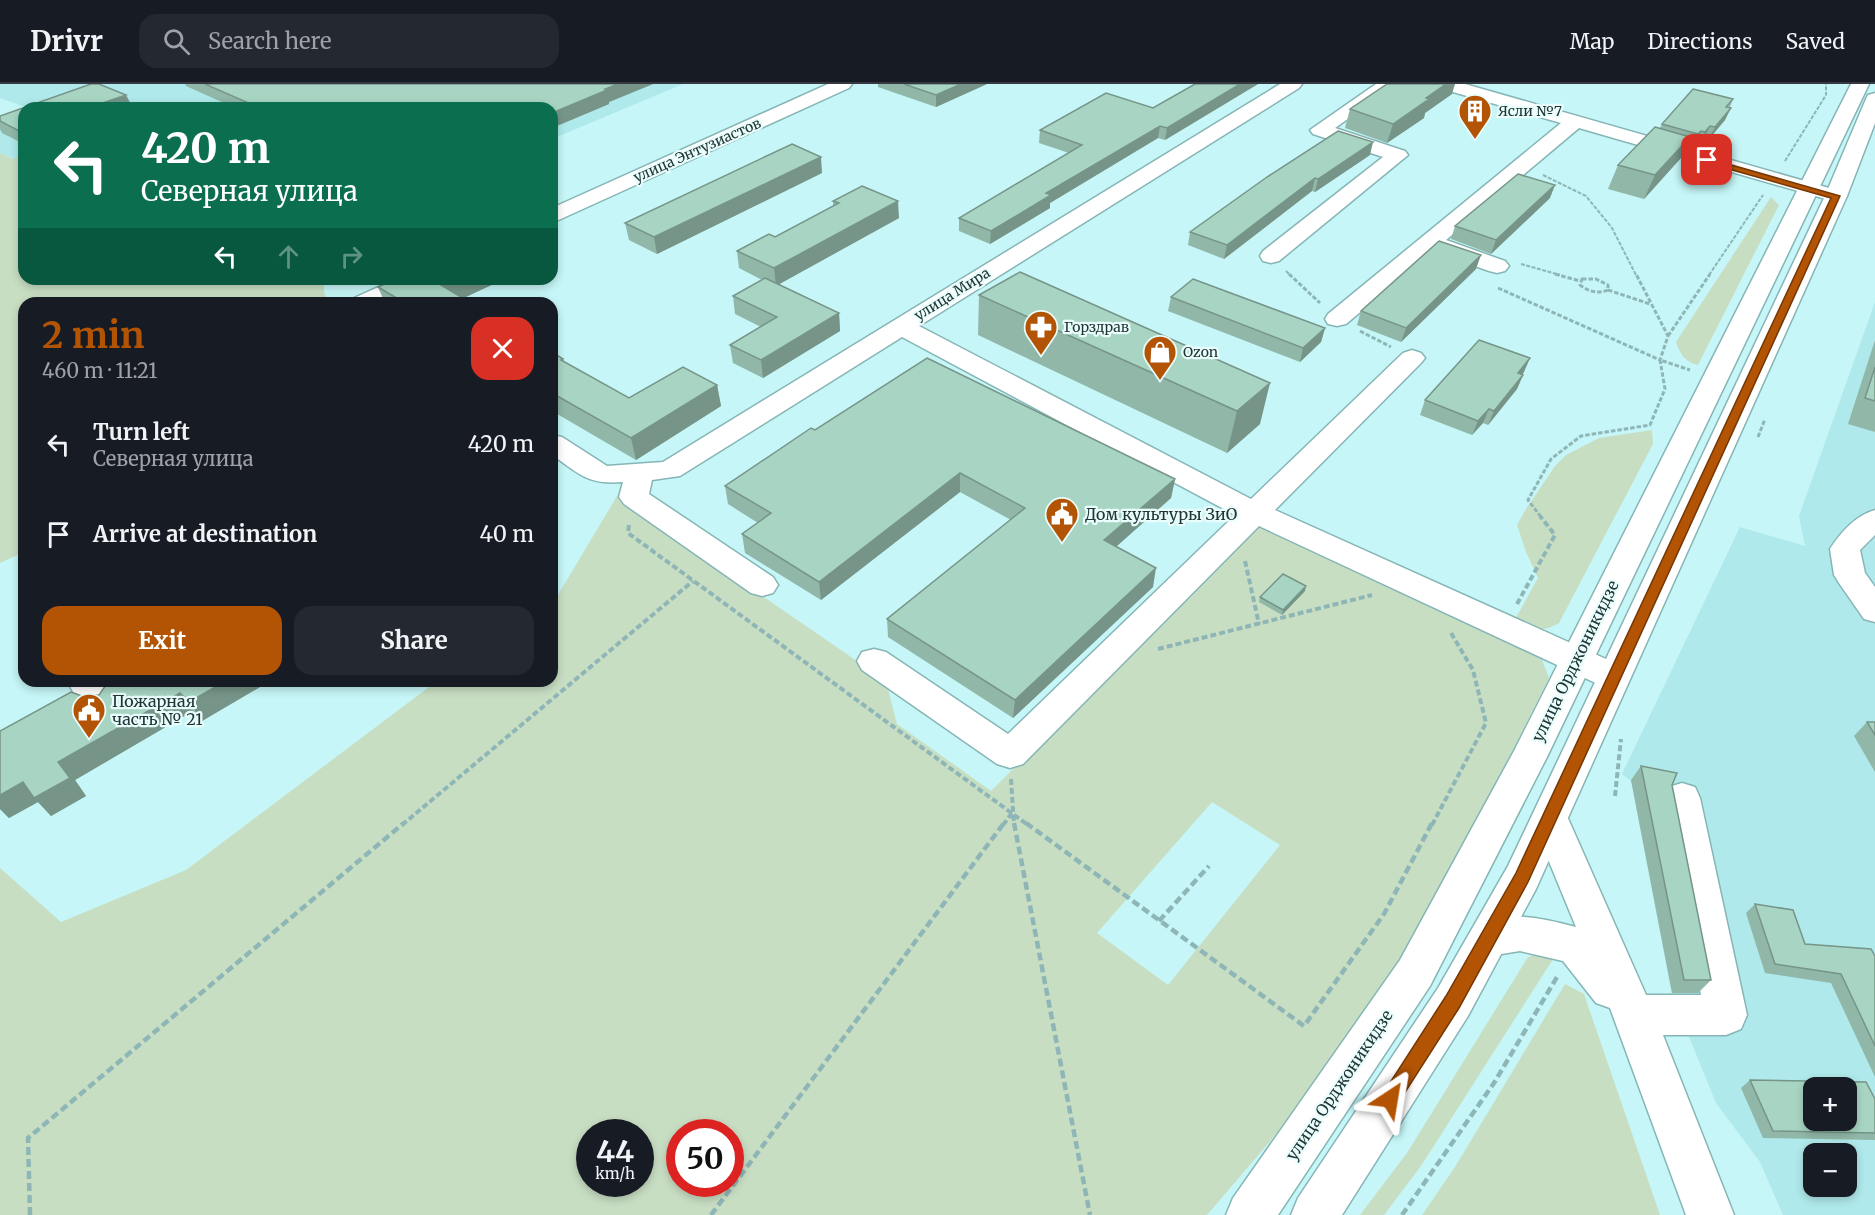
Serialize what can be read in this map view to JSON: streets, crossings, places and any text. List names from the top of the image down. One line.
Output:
{"streets":{"main road":["улица Энтузиастов","улица Мира","улица Орджоникидзе"]},"places":{"building":["Ясли №7"],"pharmacy":["Горздрав"],"shop":["Ozon"],"public building":["Дом культуры ЗиО","Пожарная часть № 21"]},"page":{"header":"Drivr","search":"Search here","nav":["Map","Directions","Saved"],"turn":["420 m","Северная улица"],"heading":["2 min","460 m · 11:21"],"list":[{"name":"Turn left","note":"Северная улица","value":"420 m"},{"name":"Arrive at destination","value":"40 m"}],"buttons":["Exit","Share"],"map_buttons":["+","−"],"speed":"44 km/h","limit":"50"}}
